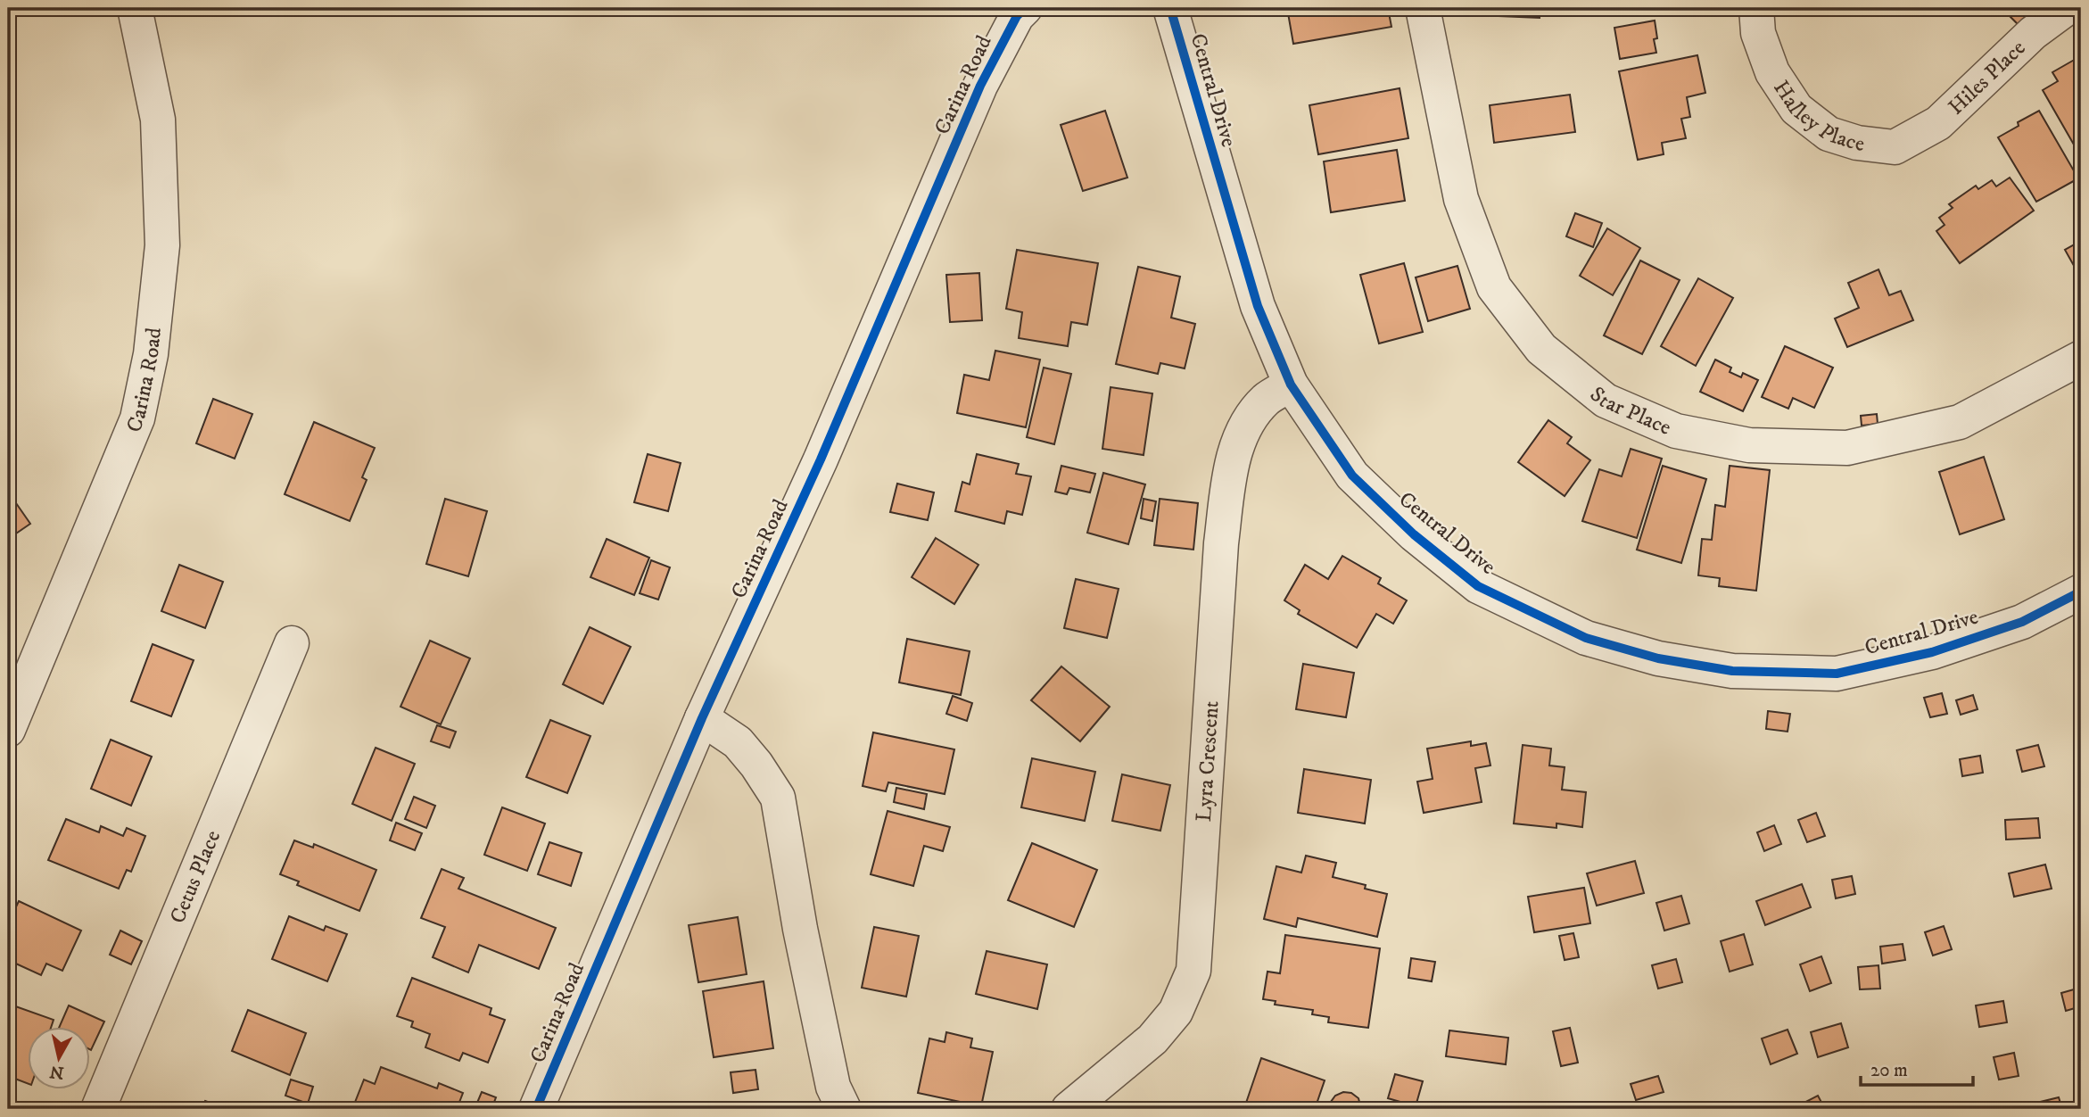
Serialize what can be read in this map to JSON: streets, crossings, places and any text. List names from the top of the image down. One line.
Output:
{"streets":{"street":["Hiles Place","Carina Road","Central Drive","Halley Place","Star Place","Lyra Crescent","Cetus Place"]},"crossings":[["Hiles Place","Halley Place"],["Central Drive","Lyra Crescent"]],"scale_bar":"20 m","north":"bottom"}
